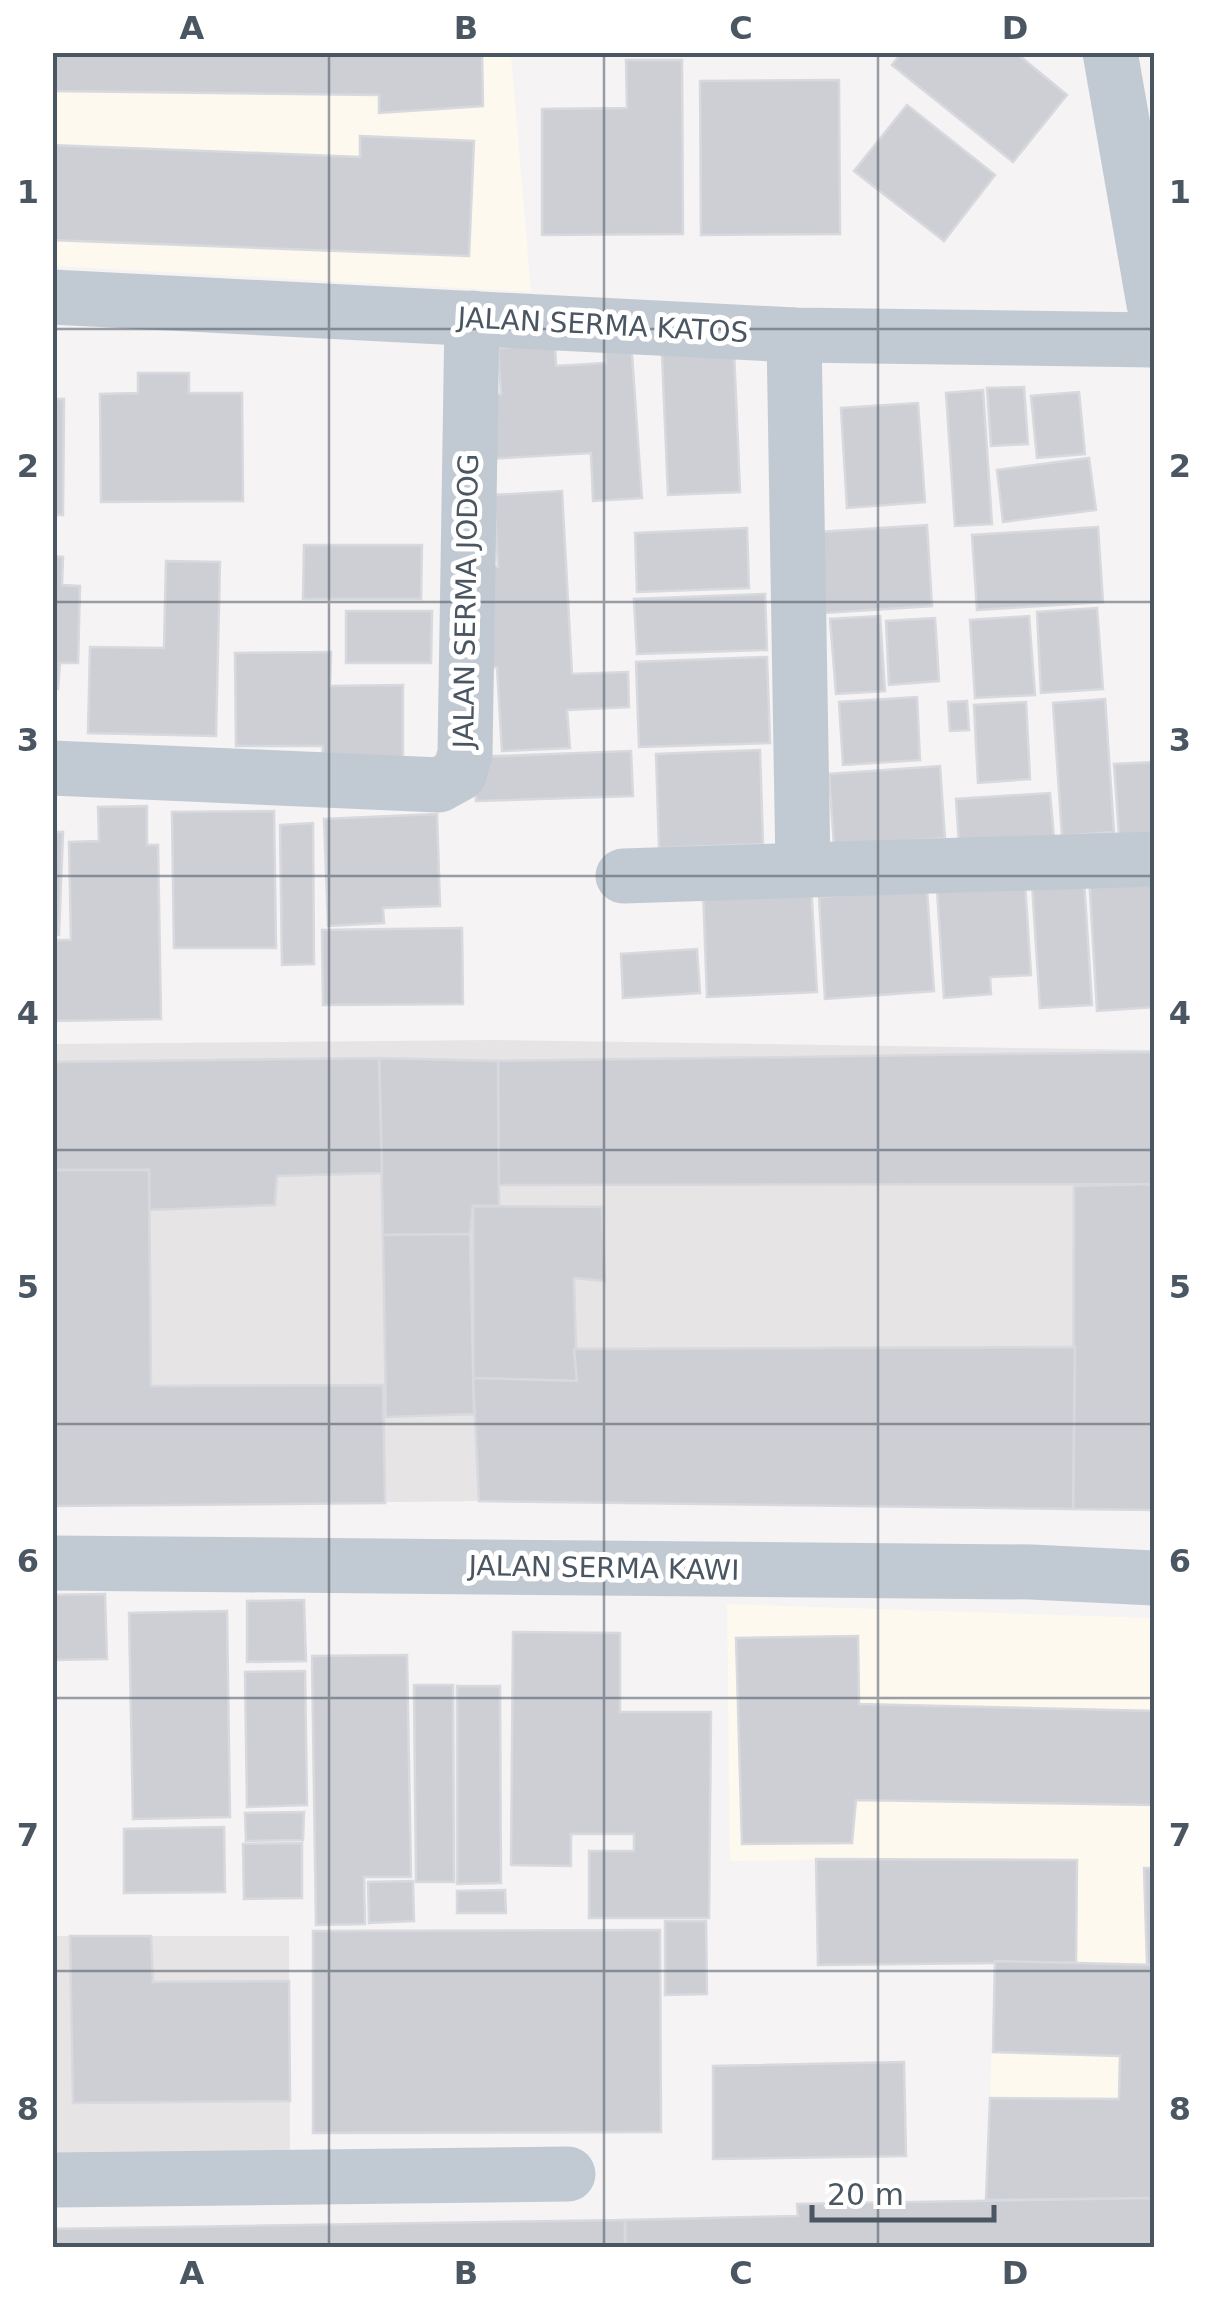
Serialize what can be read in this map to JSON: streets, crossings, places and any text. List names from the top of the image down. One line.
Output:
{"streets":{"street":["JALAN SERMA KATOS","JALAN SERMA JODOG","JALAN SERMA KAWI"]},"crossings":[["JALAN SERMA KATOS","JALAN SERMA JODOG"]],"scale_bar":"20 m","grid":{"columns":["A","B","C","D"],"rows":["1","2","3","4","5","6","7","8"]}}
